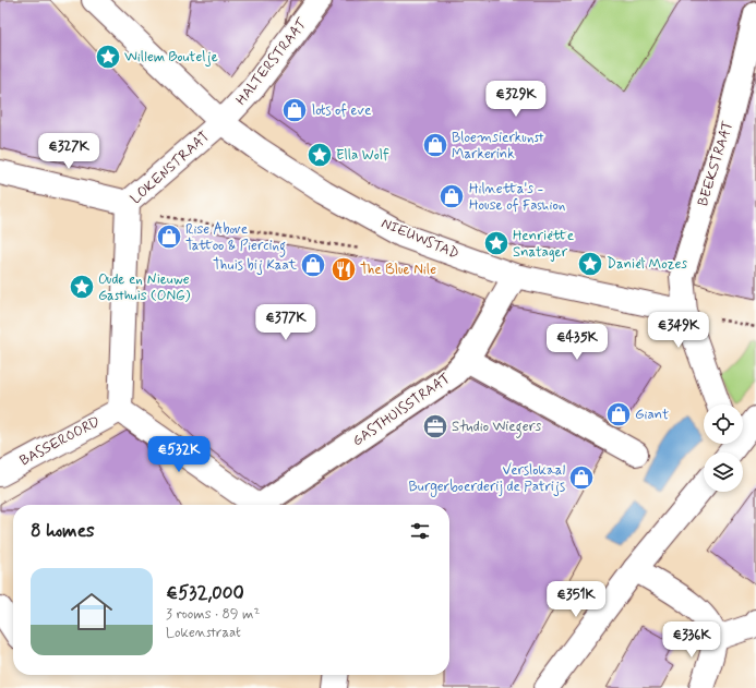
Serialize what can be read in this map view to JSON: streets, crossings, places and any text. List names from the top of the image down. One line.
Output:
{"streets":{"street":["HALTERSTRAAT","BEEKSTRAAT","LOKENSTRAAT","NIEUWSTAD","GASTHUISSTRAAT","BASSEROORD"]},"crossings":[["HALTERSTRAAT","LOKENSTRAAT"],["HALTERSTRAAT","NIEUWSTAD"],["BEEKSTRAAT","NIEUWSTAD"],["LOKENSTRAAT","NIEUWSTAD"],["LOKENSTRAAT","BASSEROORD"],["NIEUWSTAD","GASTHUISSTRAAT"]],"places":{"place":["Willem Boutelje","Ella Wolf","Henriëtte Snatager","Daniël Mozes","Oude en Nieuwe Gasthuis (ONG)"],"shop":["lots of eve","Bloemsierkunst Markerink","Hilnetta's - House of Fashion","Rise Above Tattoo & Piercing","Thuis bij Kaat","Giant","Verslokaal Burgerboerderij de Patrijs"],"restaurant":["The Blue Nile"],"office":["Studio Wiegers"]},"page":{"price":["€329K","€327K","€377K","€349K","€435K","€532K","€351K","€336K"],"heading":"8 homes","list":[{"name":"€532,000","note":"3 rooms · 89 m² · Lokenstraat"}]}}
